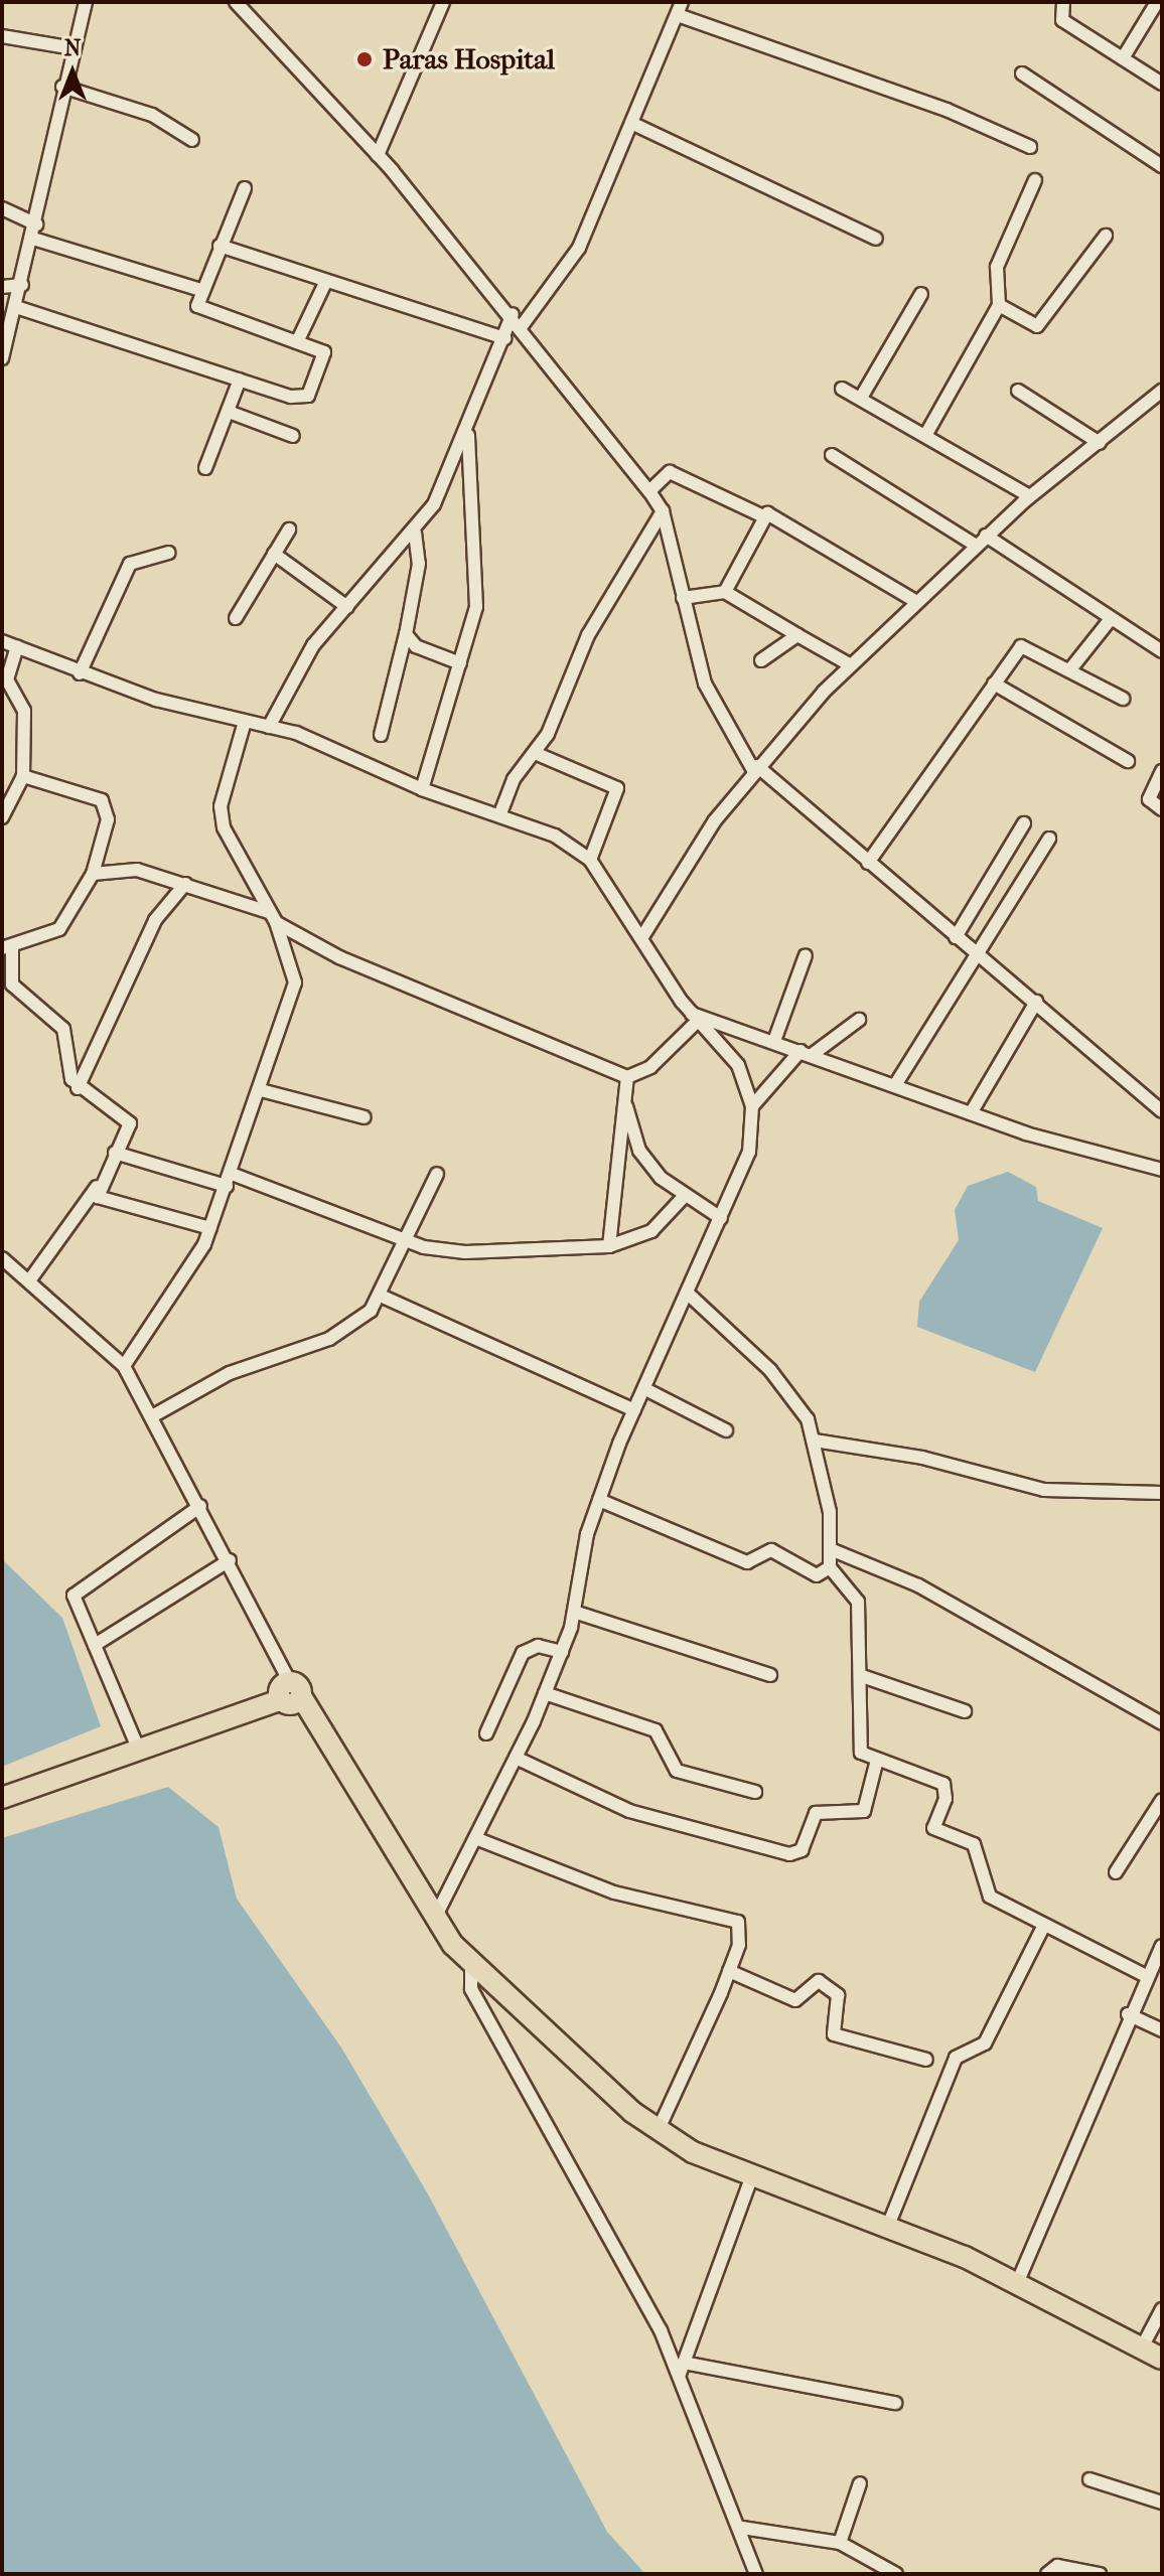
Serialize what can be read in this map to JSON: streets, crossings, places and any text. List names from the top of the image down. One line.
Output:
{"places":["Paras Hospital"],"north":"top"}
